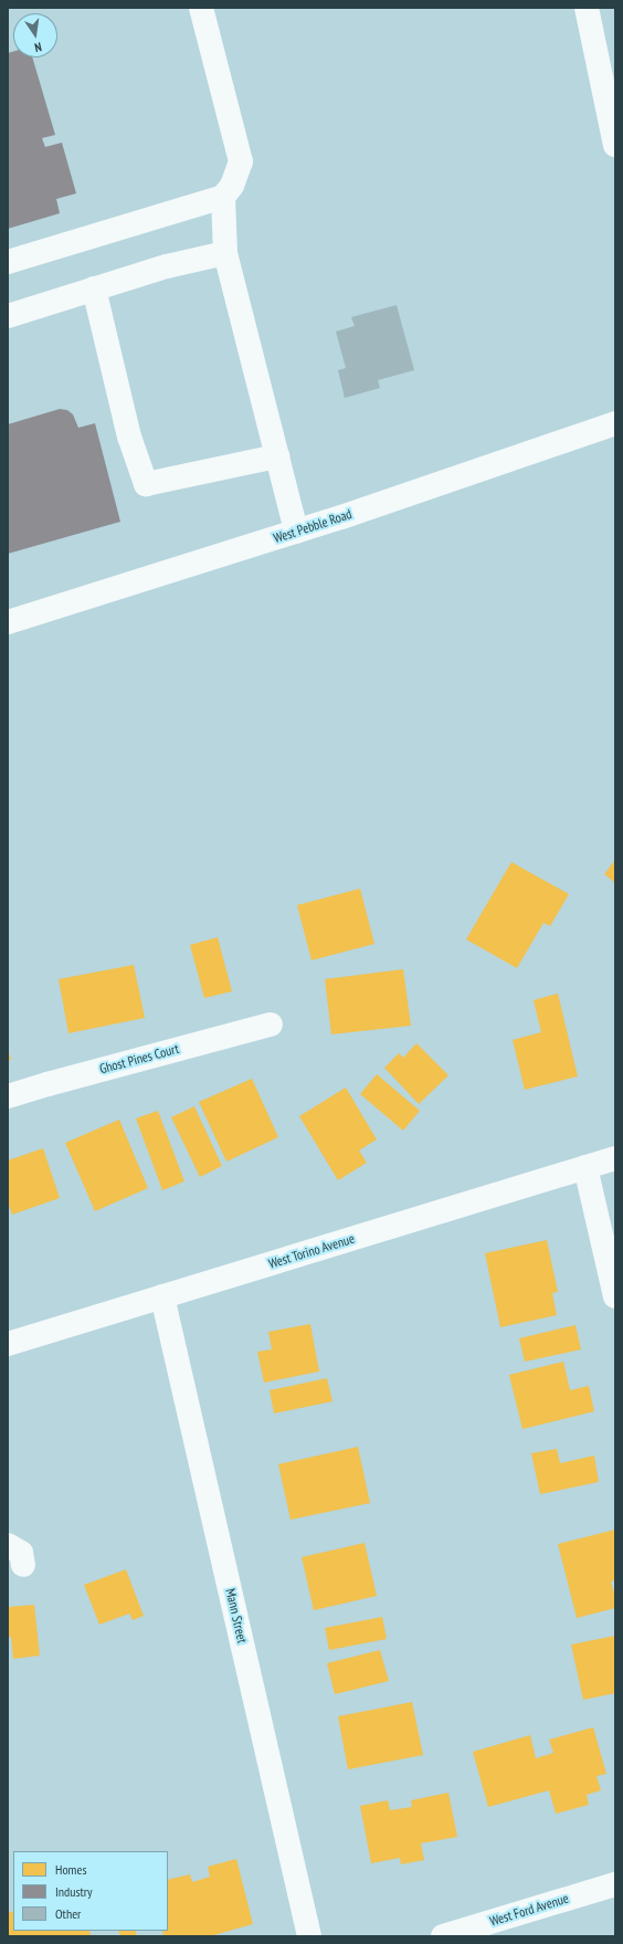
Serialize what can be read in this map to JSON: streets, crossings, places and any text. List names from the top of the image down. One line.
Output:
{"streets":{"street":["West Pebble Road","Ghost Pines Court","West Torino Avenue","Mann Street","West Ford Avenue"]},"crossings":[["West Torino Avenue","Mann Street"]],"legend":["Homes","Industry","Other"],"north":"bottom"}
